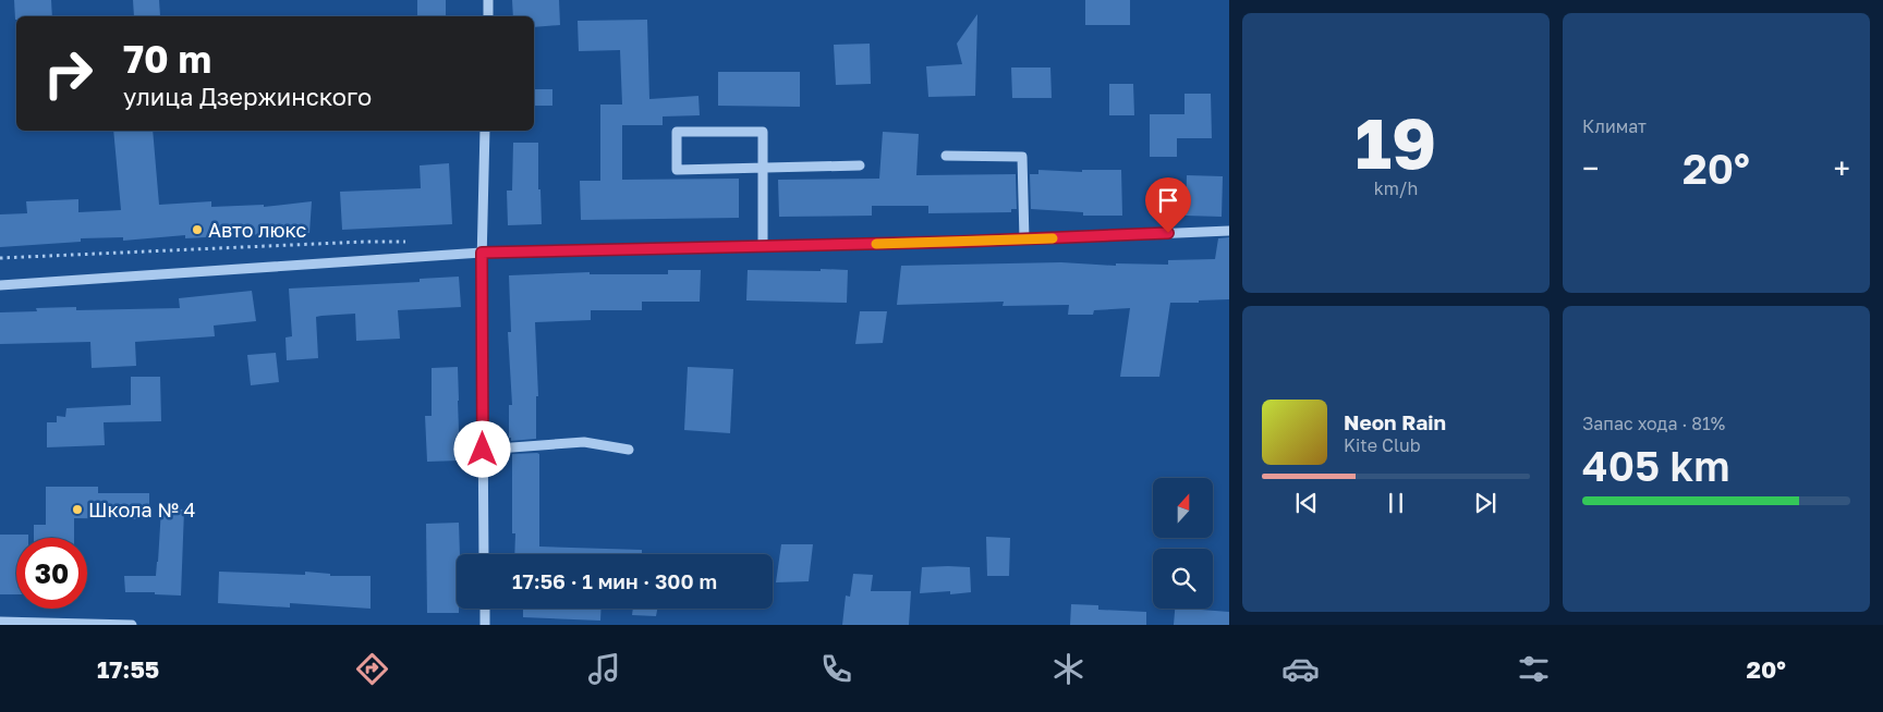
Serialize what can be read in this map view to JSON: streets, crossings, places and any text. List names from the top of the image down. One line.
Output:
{"places":["Авто люкс","Школа № 4"],"north":"top","page":{"tile":[["19","km/h"],"Климат",["Запас хода · 81%","405 km"]],"turn":["70 m","улица Дзержинского"],"heat":["−","20°","+"],"song":["Neon Rain","Kite Club"],"limit":"30","trip":"17:56 · 1 мин · 300 m","tabs":["17:55","20°"]}}
